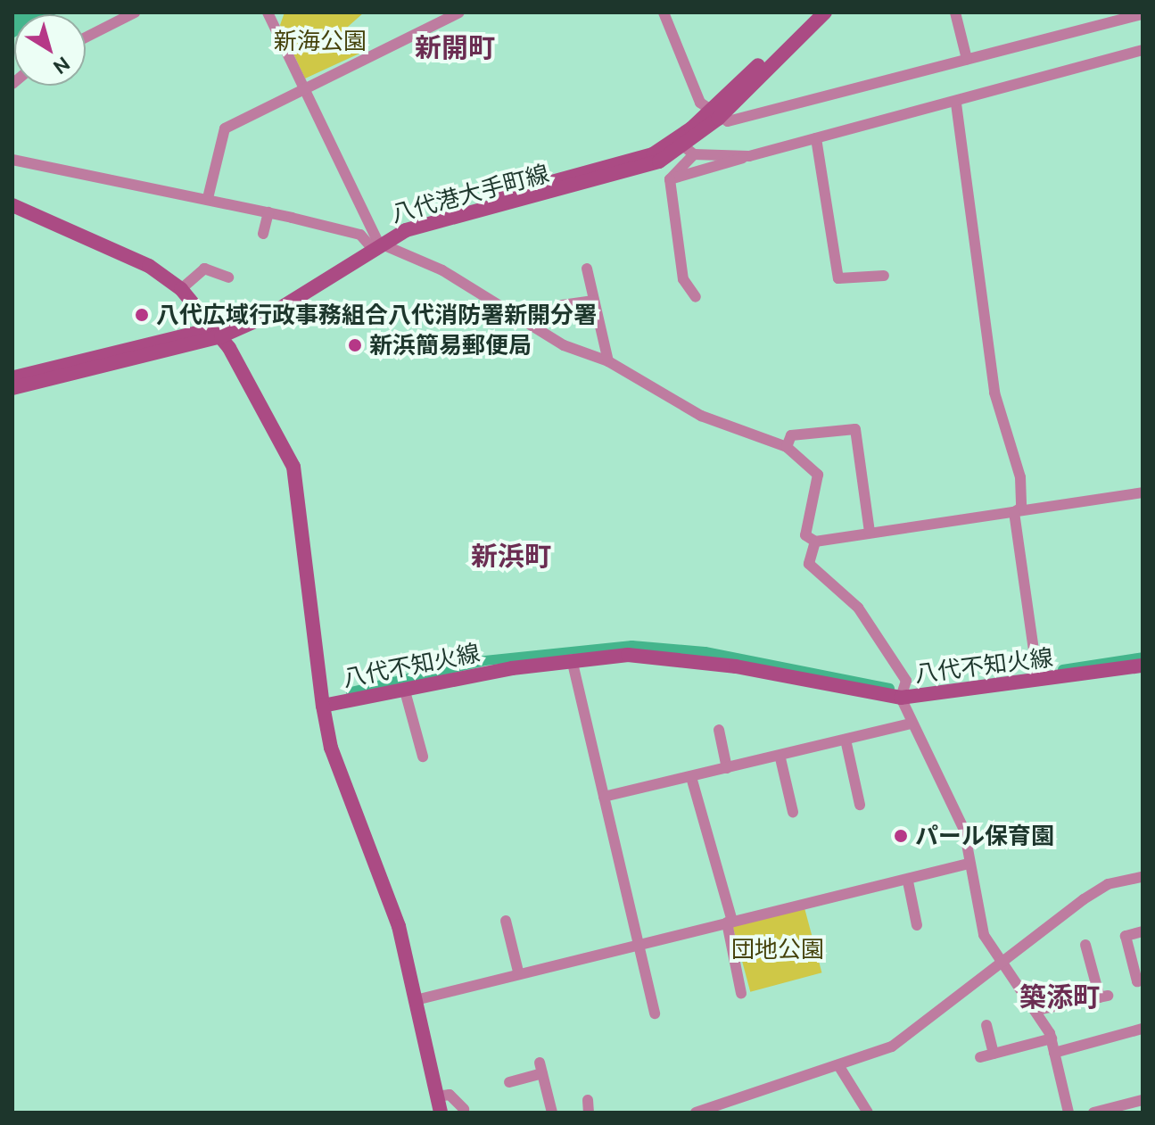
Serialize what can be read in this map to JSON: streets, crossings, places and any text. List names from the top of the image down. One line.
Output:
{"streets":{"main road":["八代港大手町線","八代不知火線"]},"crossings":[["八代港大手町線","八代不知火線"]],"districts":["新開町","新浜町","築添町"],"parks":["新海公園","団地公園"],"places":["八代広域行政事務組合八代消防署新開分署","新浜簡易郵便局","パール保育園"],"north":"bottom right"}
